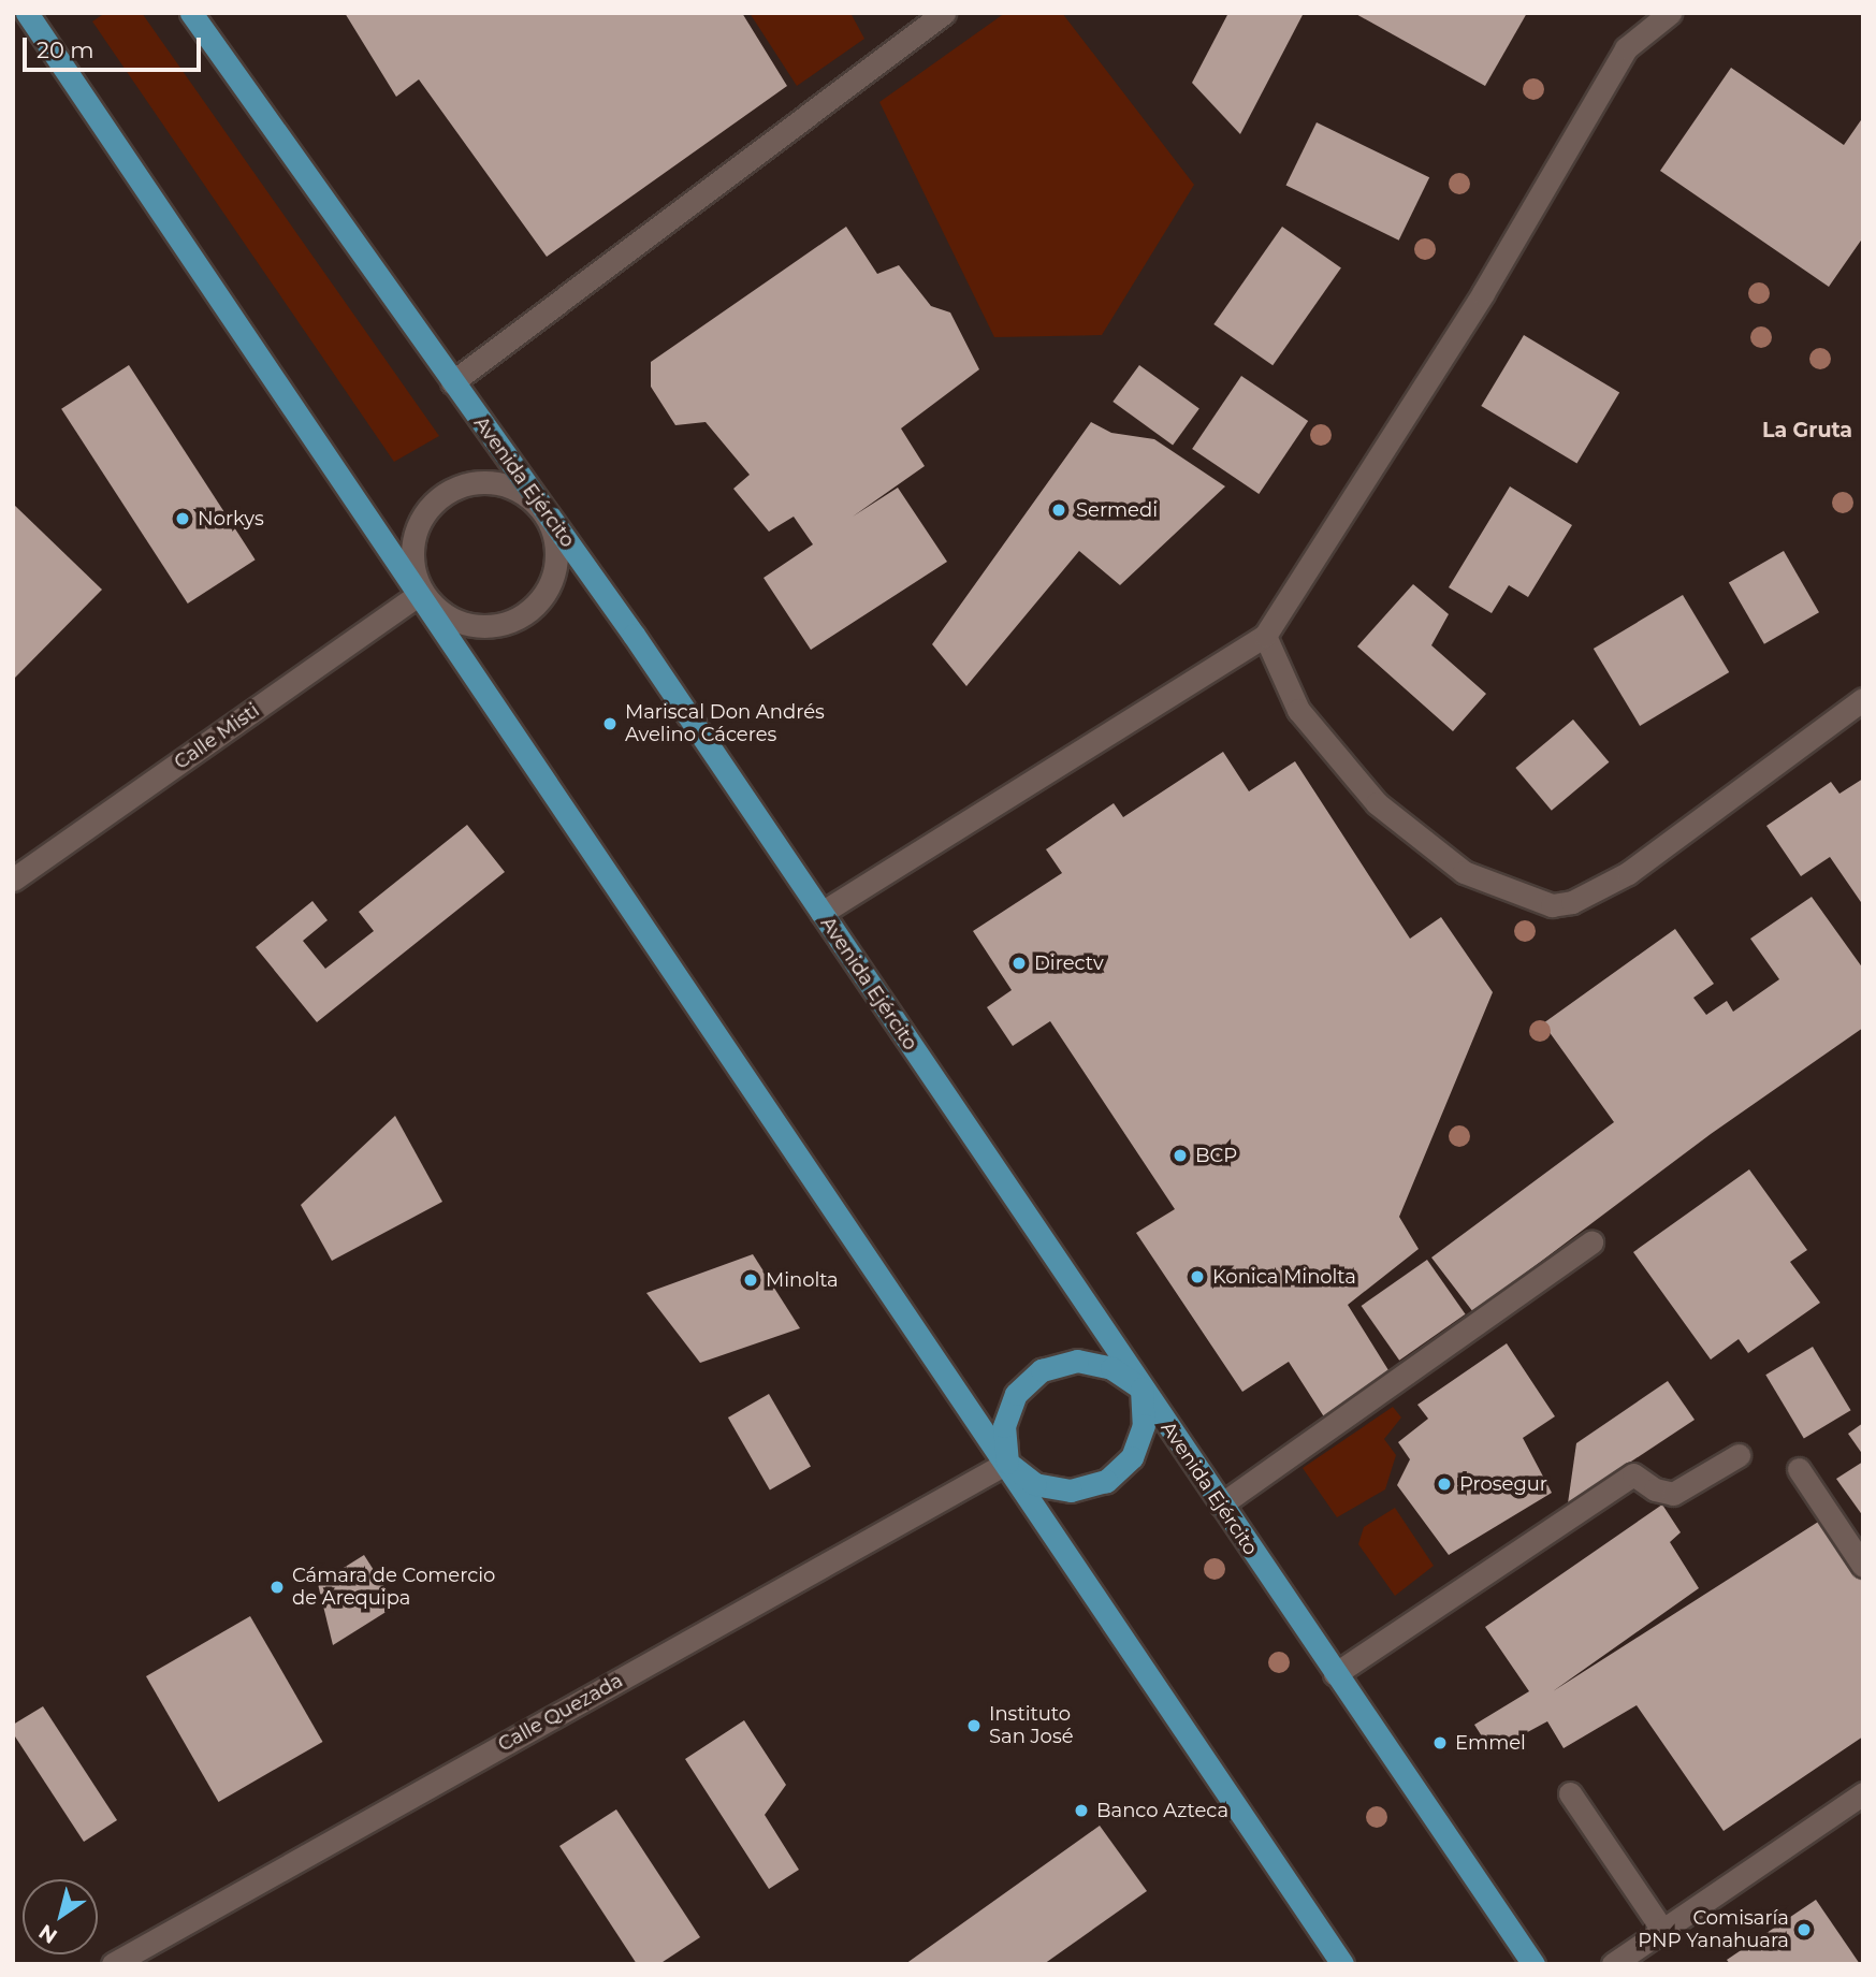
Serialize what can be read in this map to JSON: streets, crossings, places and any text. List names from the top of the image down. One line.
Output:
{"streets":{"main road":["Avenida Ejército"],"street":["Calle Misti","Calle Quezada"]},"crossings":[["Avenida Ejército","Calle Misti"],["Avenida Ejército","Calle Quezada"]],"districts":["La Gruta"],"places":["Sermedi","Norkys","Mariscal Don Andrés Avelino Cáceres","Directv","BCP","Konica Minolta","Minolta","Prosegur","Cámara de Comercio de Arequipa","Instituto San José","Emmel","Banco Azteca","Comisaría PNP Yanahuara"],"scale_bar":"20 m","north":"bottom left"}
